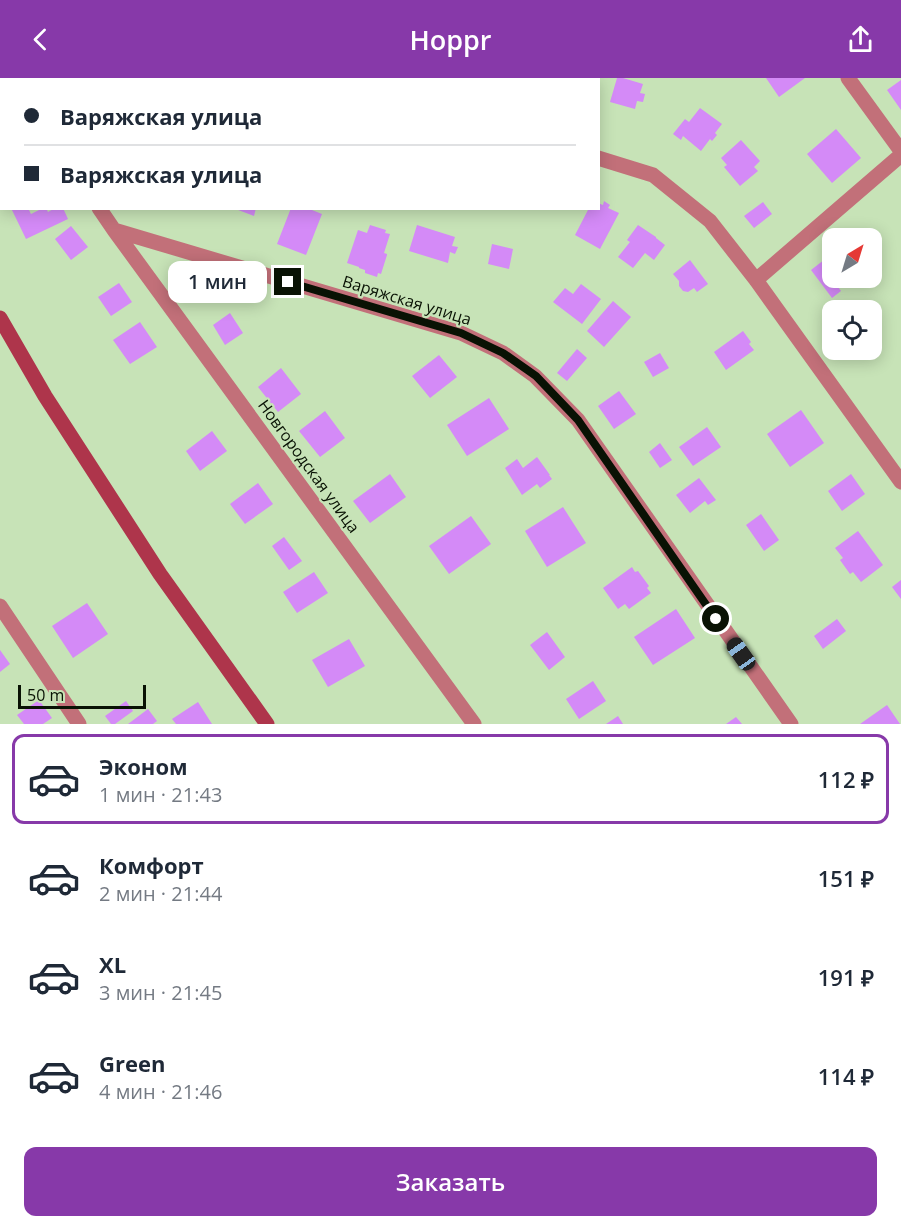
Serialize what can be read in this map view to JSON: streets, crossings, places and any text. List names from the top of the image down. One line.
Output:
{"streets":{"street":["Варяжская улица","Новгородская улица"]},"crossings":[["Варяжская улица","Новгородская улица"]],"scale_bar":"50 m","north":"top right","page":{"header":"Hoppr","banner":["Варяжская улица","Варяжская улица"],"bubble":"1 мин","scale":"50 m","list":[{"name":"Эконом","note":"1 мин · 21:43","value":"112 ₽"},{"name":"Комфорт","note":"2 мин · 21:44","value":"151 ₽"},{"name":"XL","note":"3 мин · 21:45","value":"191 ₽"},{"name":"Green","note":"4 мин · 21:46","value":"114 ₽"}],"buttons":"Заказать"}}
